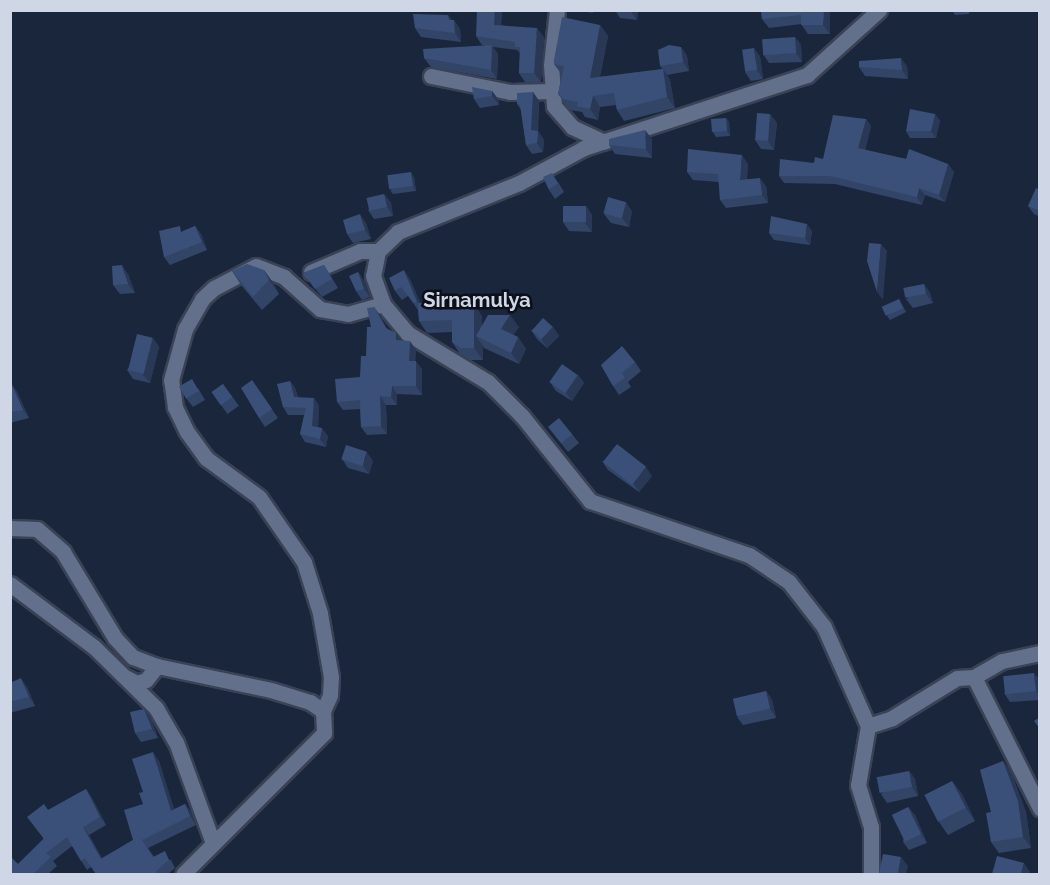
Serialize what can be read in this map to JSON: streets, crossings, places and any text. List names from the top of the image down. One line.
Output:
{"districts":["Sirnamulya"]}
